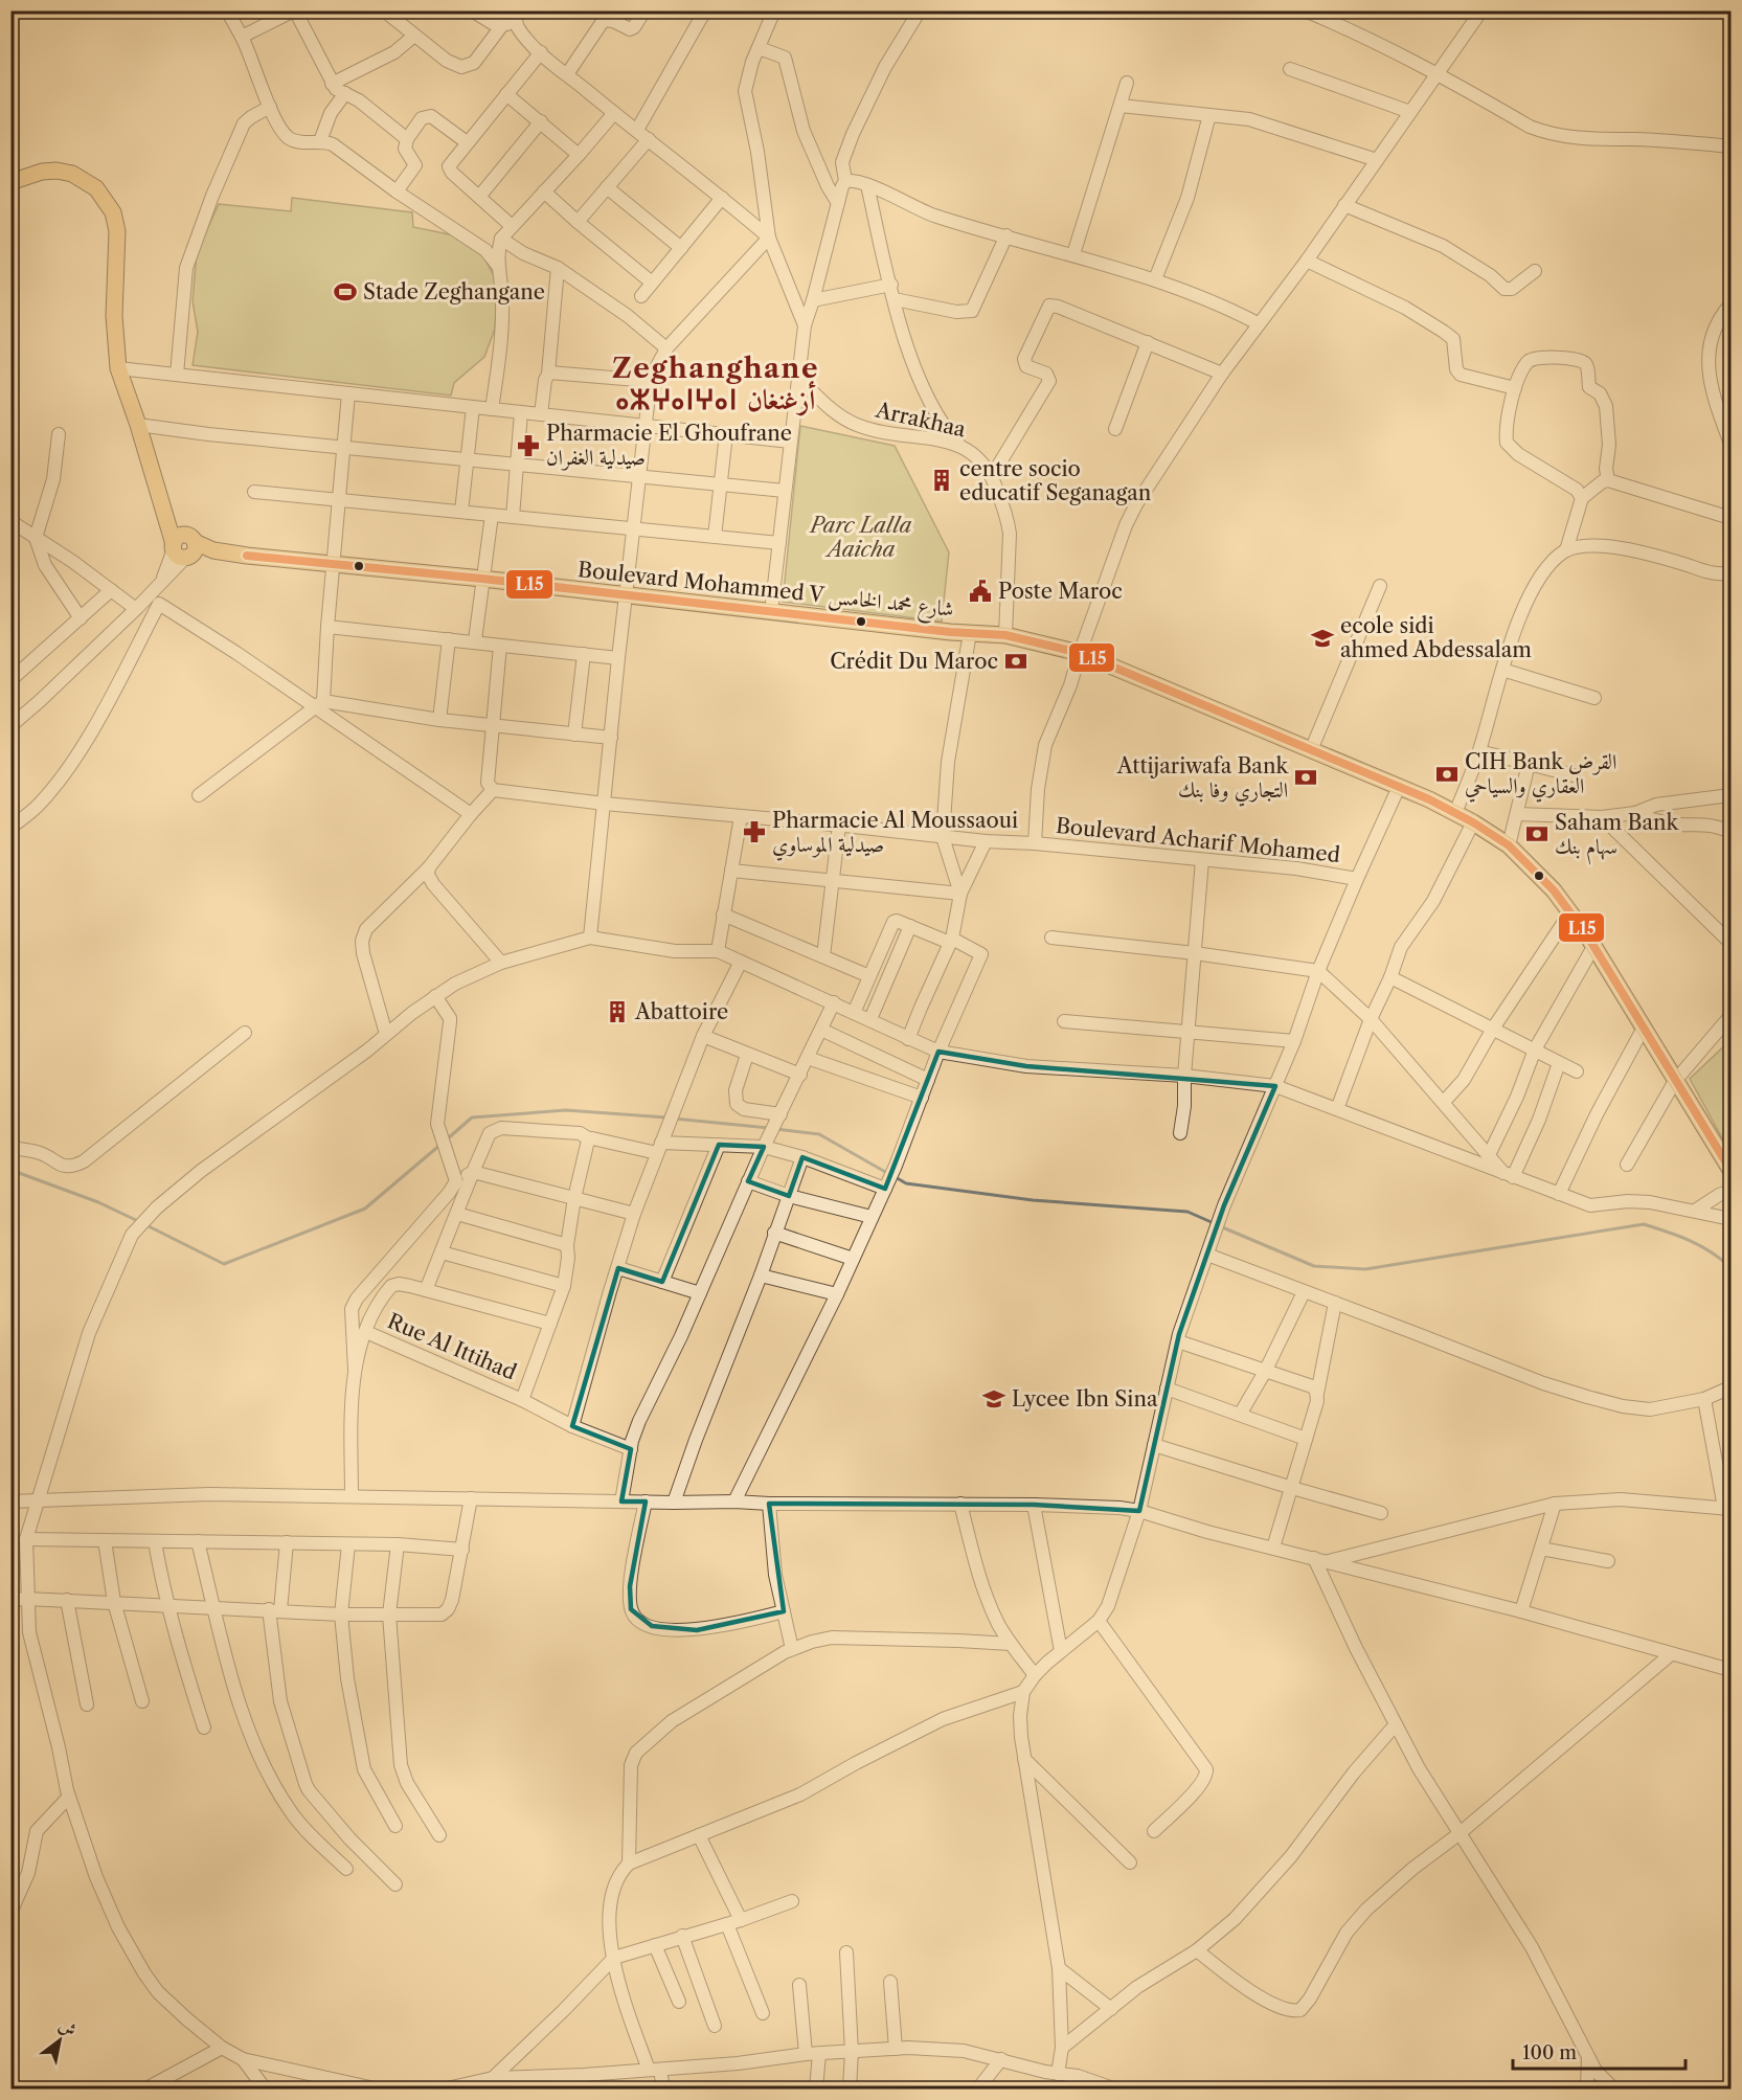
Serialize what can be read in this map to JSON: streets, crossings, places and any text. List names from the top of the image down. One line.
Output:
{"streets":{"main road":["Boulevard Mohammed V شارع محمد الخامس"],"street":["Arrakhaa","Boulevard Acharif Mohamed","Rue Al Ittihad"]},"crossings":[["Arrakhaa","Boulevard Mohammed V شارع محمد الخامس"]],"districts":["Zeghanghane ⴰⵣⵖⴰⵏⵖⴰⵏ أزغنغان"],"parks":["Parc Lalla Aaicha"],"places":{"sports":["Stade Zeghangane"],"pharmacy":["Pharmacie El Ghoufrane صيدلية الغفران","Pharmacie Al Moussaoui صيدلية الموساوي"],"building":["centre socio educatif Seganagan","Abattoire"],"public building":["Poste Maroc"],"school or university":["ecole sidi ahmed Abdessalam","Lycee Ibn Sina"],"bank":["Crédit Du Maroc","CIH Bank القرض العقاري والسياحي","Attijariwafa Bank التجاري وفا بنك","Saham Bank سهام بنك"]},"lines":["transit line L15"],"scale_bar":"100 m","north":"top right"}
